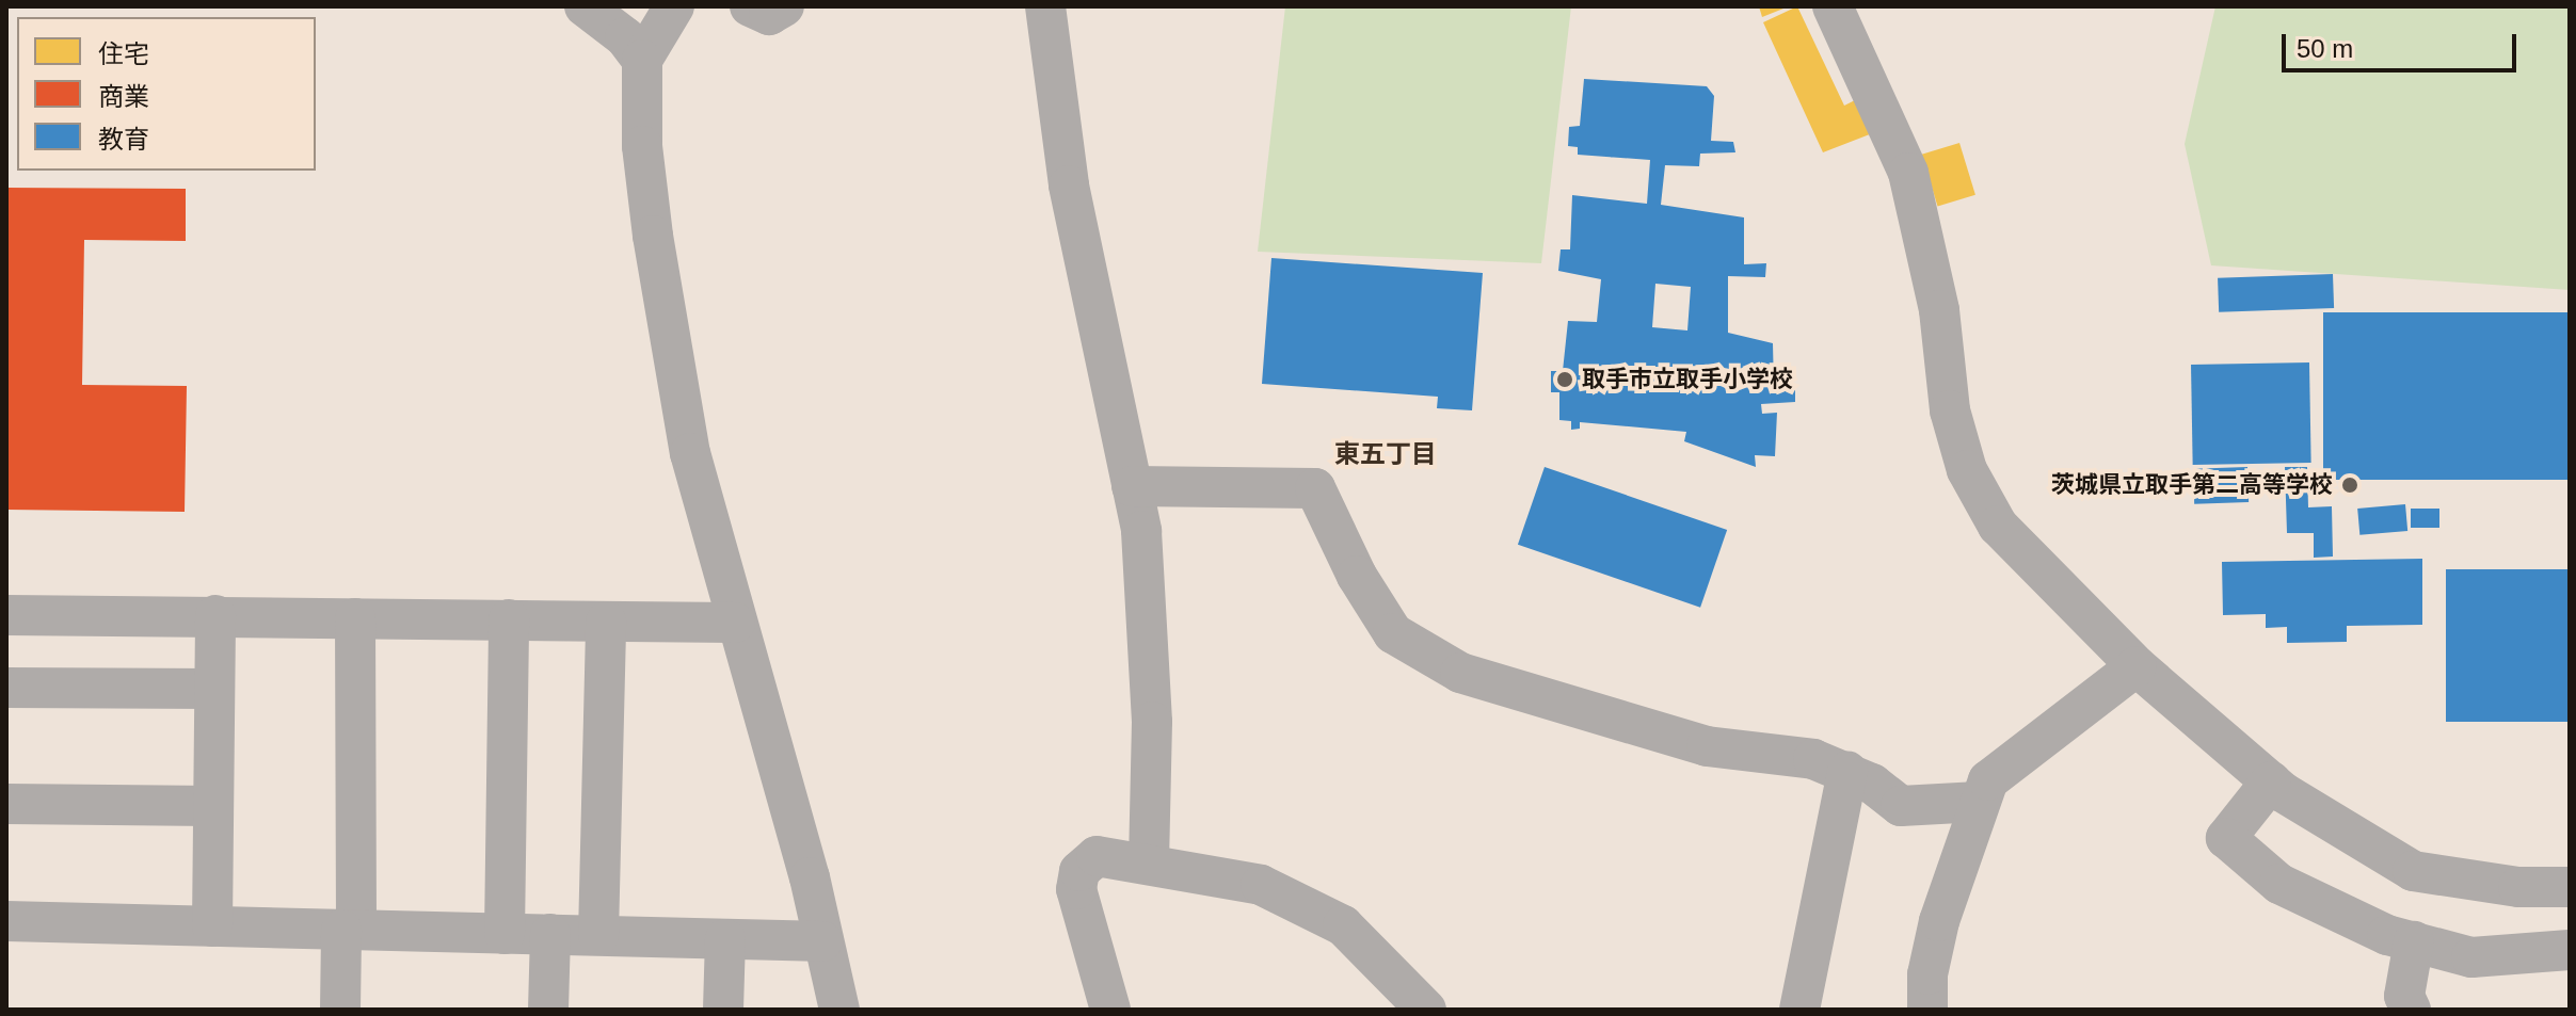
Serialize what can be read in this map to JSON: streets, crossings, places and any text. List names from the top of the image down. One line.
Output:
{"districts":["東五丁目"],"places":["取手市立取手小学校","茨城県立取手第二高等学校"],"legend":["住宅","商業","教育"],"scale_bar":"50 m"}
